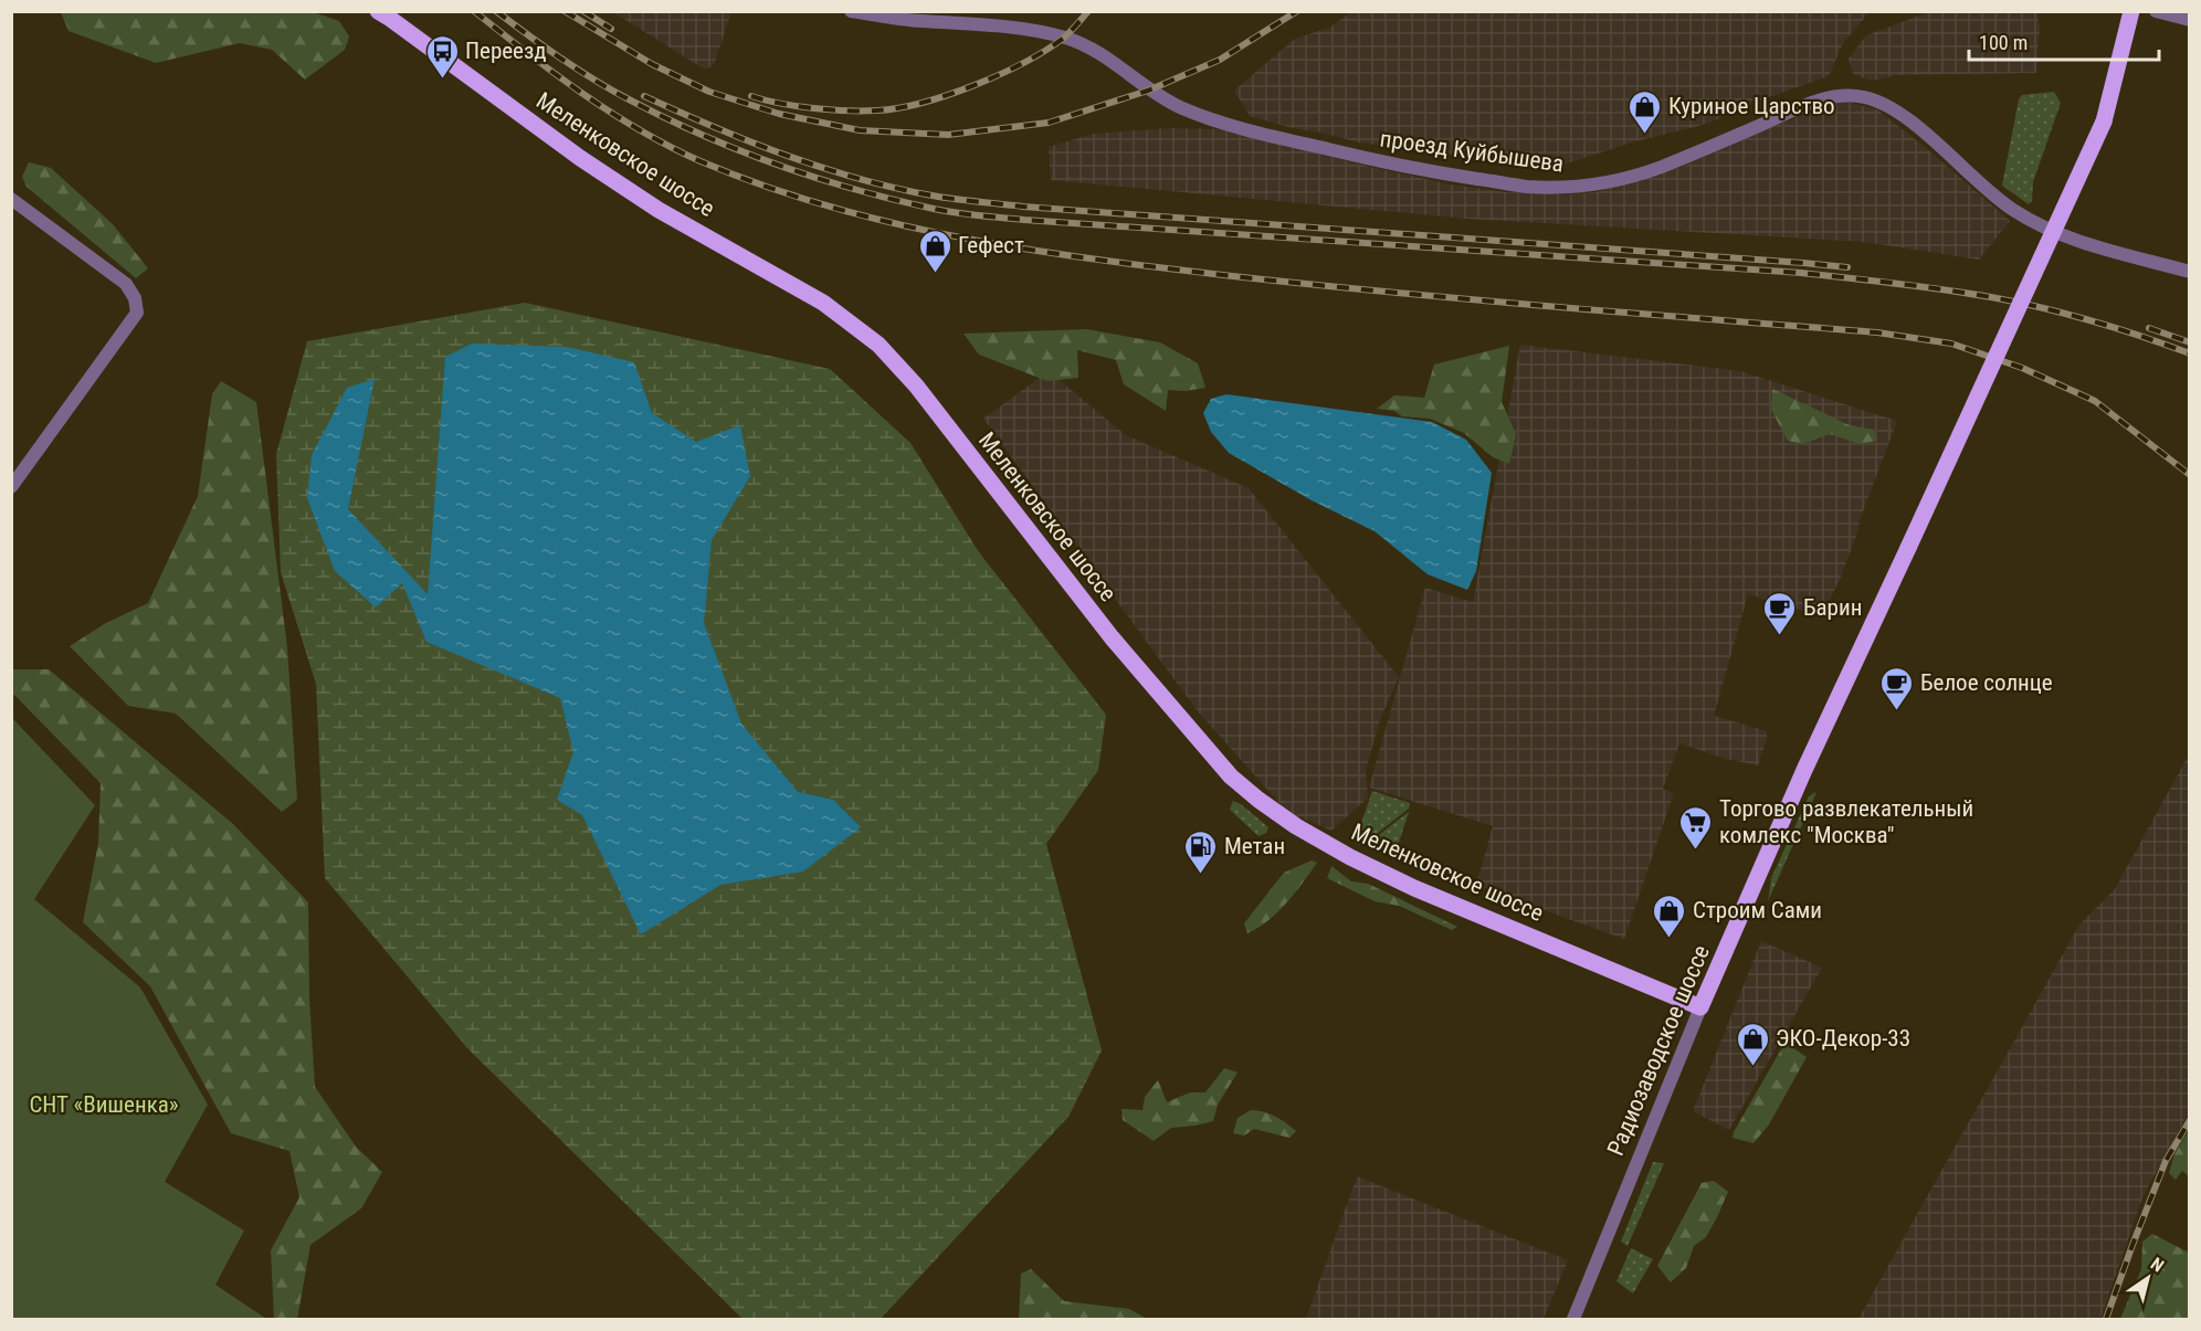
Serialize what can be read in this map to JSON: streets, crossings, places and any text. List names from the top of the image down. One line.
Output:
{"streets":{"main road":["Меленковское шоссе","Радиозаводское шоссе"],"street":["проезд Куйбышева"]},"crossings":[["Меленковское шоссе","Радиозаводское шоссе"]],"parks":["СНТ «Вишенка»"],"places":{"bus stop":["Переезд"],"shop":["Куриное Царство","Гефест","Строим Сами","ЭКО-Декор-33"],"cafe":["Барин","Белое солнце"],"supermarket":["Торгово развлекательный комлекс \"Москва\""],"fuel station":["Метан"]},"scale_bar":"100 m","north":"top right"}
